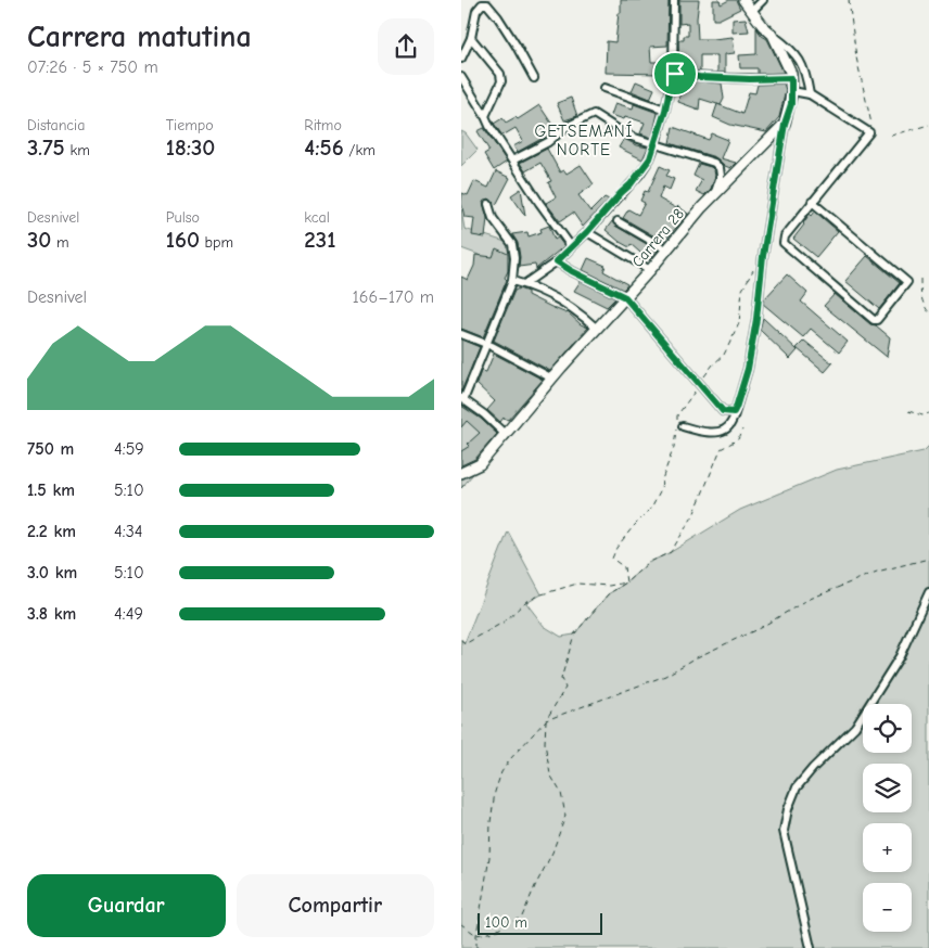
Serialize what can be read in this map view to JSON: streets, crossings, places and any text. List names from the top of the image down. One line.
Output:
{"streets":{"street":["Carrera 28"]},"districts":["GETSEMANÍ NORTE"],"scale_bar":"100 m","page":{"heading":["Carrera matutina","07:26 · 5 × 750 m"],"stats":[["Distancia","3.75 km"],["Tiempo","18:30"],["Ritmo","4:56 /km"],["Desnivel","30 m"],["Pulso","160 bpm"],["kcal","231"]],"chart":["Desnivel","166–170 m"],"list":[{"name":"750 m","note":"4:59"},{"name":"1.5 km","note":"5:10"},{"name":"2.2 km","note":"4:34"},{"name":"3.0 km","note":"5:10"},{"name":"3.8 km","note":"4:49"}],"map_buttons":["+","−"],"buttons":["Guardar","Compartir"],"scale":"100 m"}}
